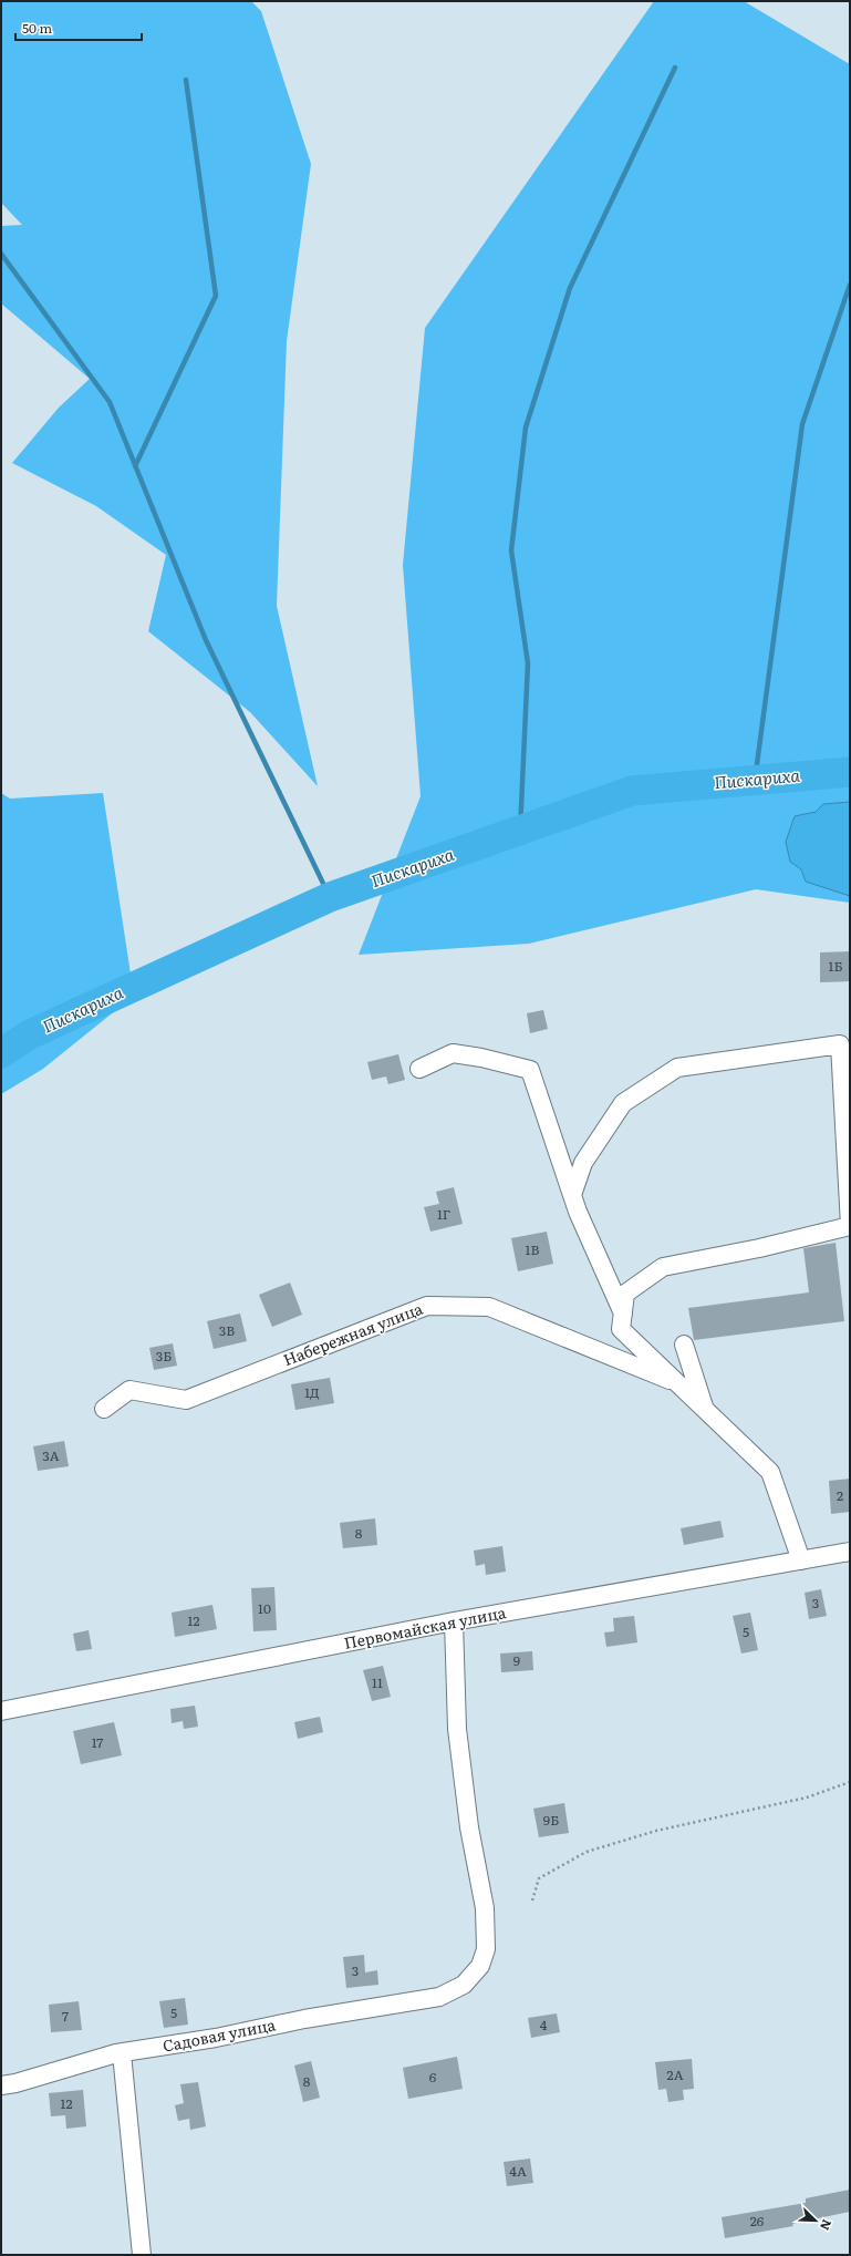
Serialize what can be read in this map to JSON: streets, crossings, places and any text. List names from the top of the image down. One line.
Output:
{"streets":{"street":["Набережная улица","Первомайская улица","Садовая улица"]},"crossings":[["Первомайская улица","Садовая улица"]],"water":["Пискариха"],"house_numbers":["1Б","1Г","1В","3В","3Б","1Д","3А","2","8","3","10","12","5","9","11","17","9Б","3","5","7","4","2А","6","8","12","4А","26"],"scale_bar":"50 m","north":"bottom right"}
